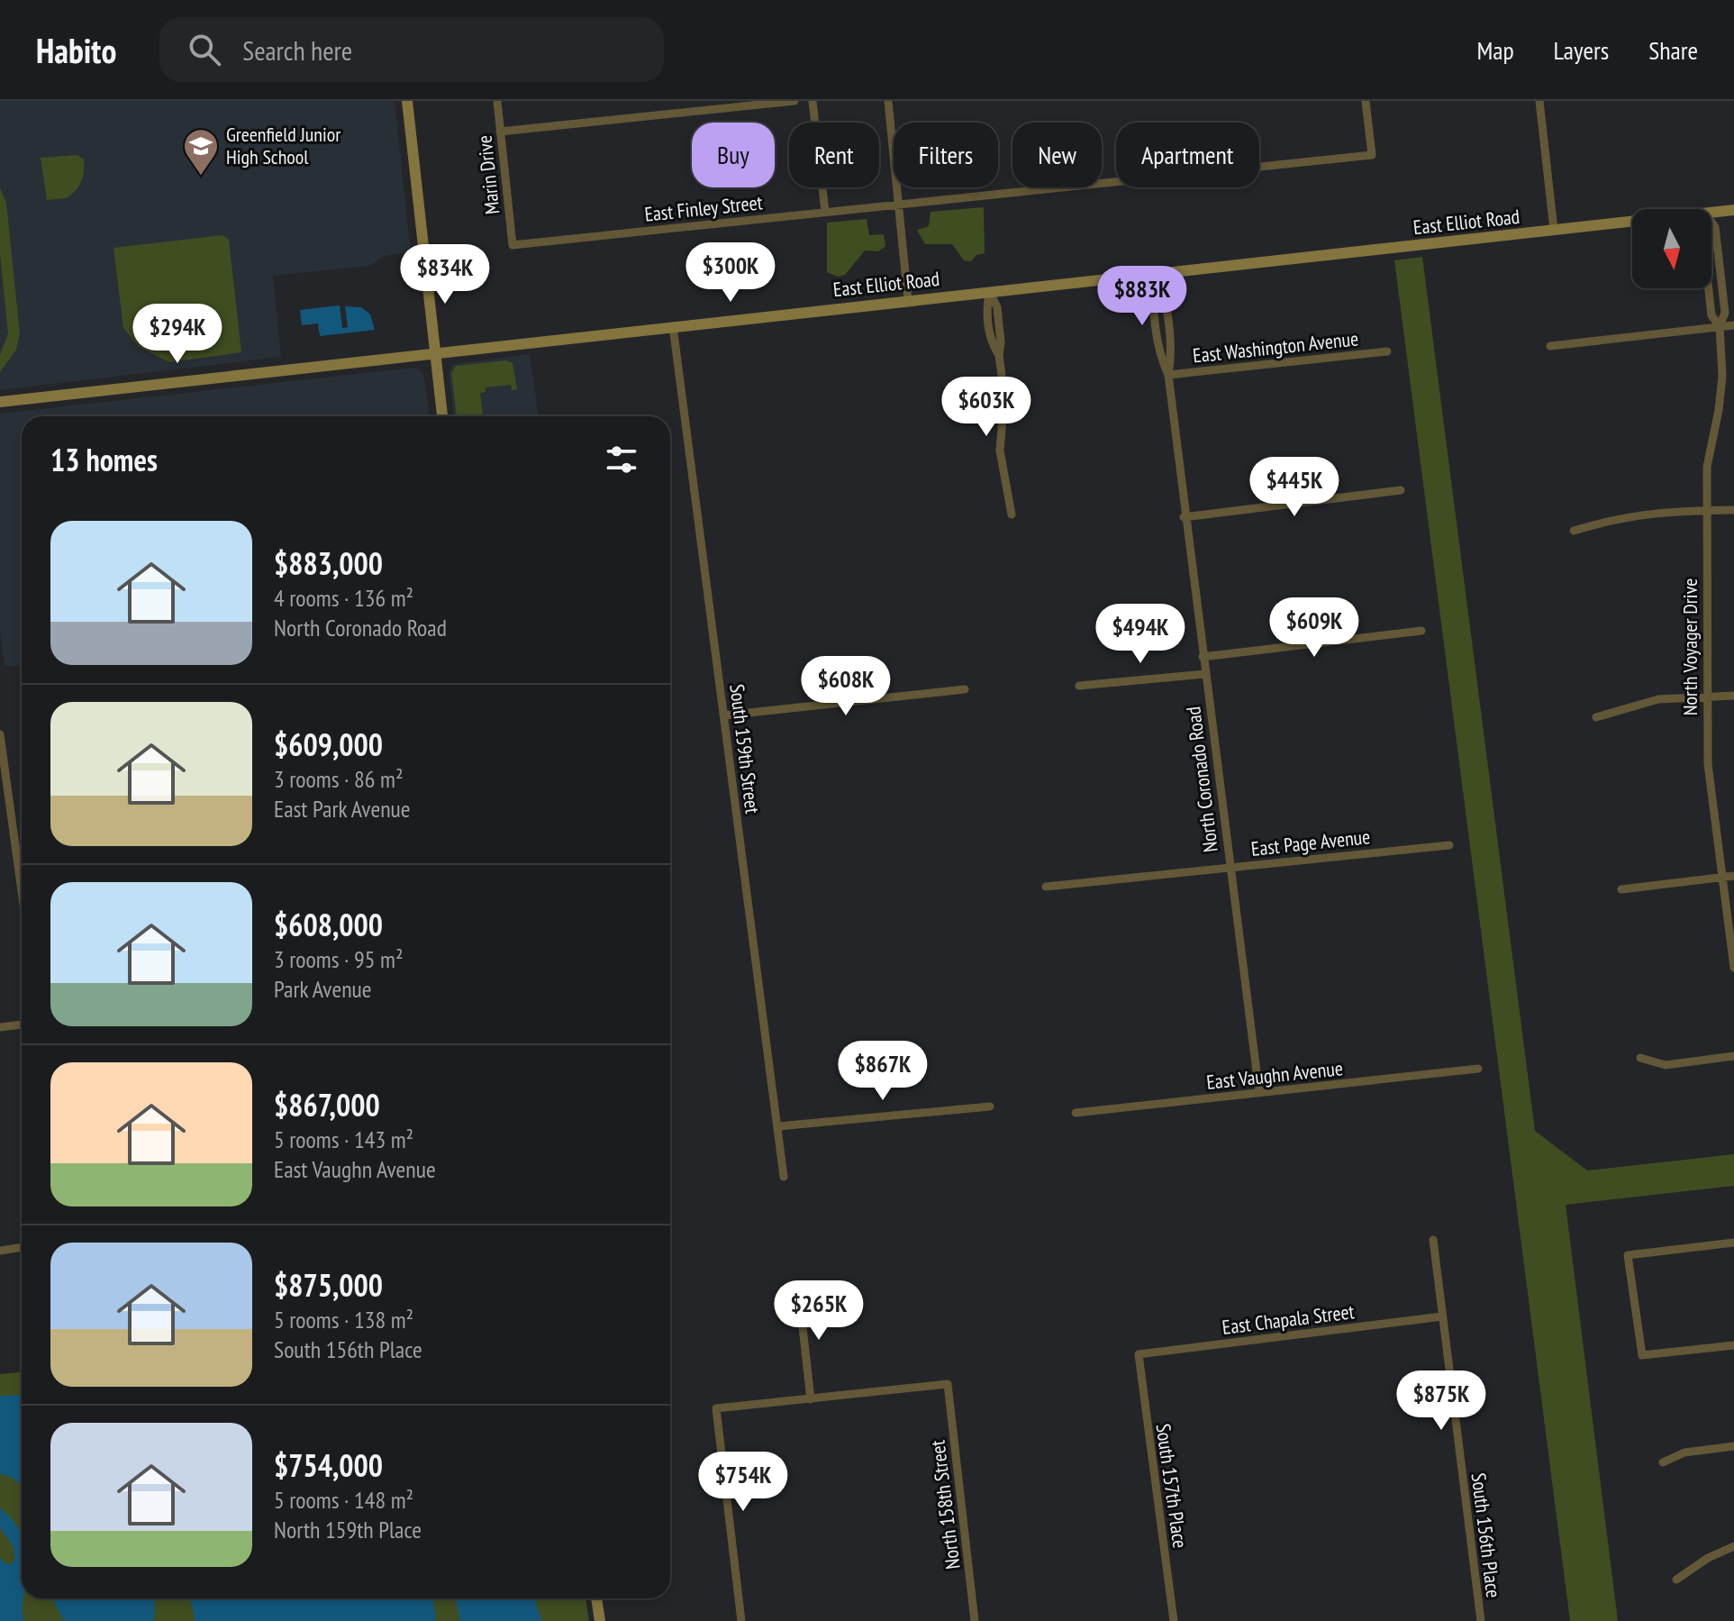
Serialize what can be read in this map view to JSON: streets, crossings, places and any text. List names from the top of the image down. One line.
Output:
{"streets":{"main road":["East Elliot Road"],"street":["Marin Drive","East Finley Street","East Washington Avenue","North Voyager Drive","South 159th Street","North Coronado Road","East Page Avenue","East Vaughn Avenue","East Chapala Street","South 157th Place","North 158th Street","South 156th Place"]},"crossings":[["Marin Drive","East Finley Street"],["East Elliot Road","South 159th Street"],["East Elliot Road","North Coronado Road"],["East Washington Avenue","North Coronado Road"],["North Coronado Road","East Page Avenue"],["North Coronado Road","East Vaughn Avenue"],["East Chapala Street","South 157th Place"],["East Chapala Street","South 156th Place"]],"places":{"school or university":["Greenfield Junior High School"]},"north":"bottom","page":{"header":"Habito","search":"Search here","nav":["Map","Layers","Share"],"chip":["Buy","Rent","Filters","New","Apartment"],"price":["$300K","$834K","$883K","$294K","$603K","$445K","$609K","$494K","$608K","$867K","$265K","$875K","$754K"],"heading":"13 homes","list":[{"name":"$883,000","note":"4 rooms · 136 m² · North Coronado Road"},{"name":"$609,000","note":"3 rooms · 86 m² · East Park Avenue"},{"name":"$608,000","note":"3 rooms · 95 m² · Park Avenue"},{"name":"$867,000","note":"5 rooms · 143 m² · East Vaughn Avenue"},{"name":"$875,000","note":"5 rooms · 138 m² · South 156th Place"},{"name":"$754,000","note":"5 rooms · 148 m² · North 159th Place"}]}}
